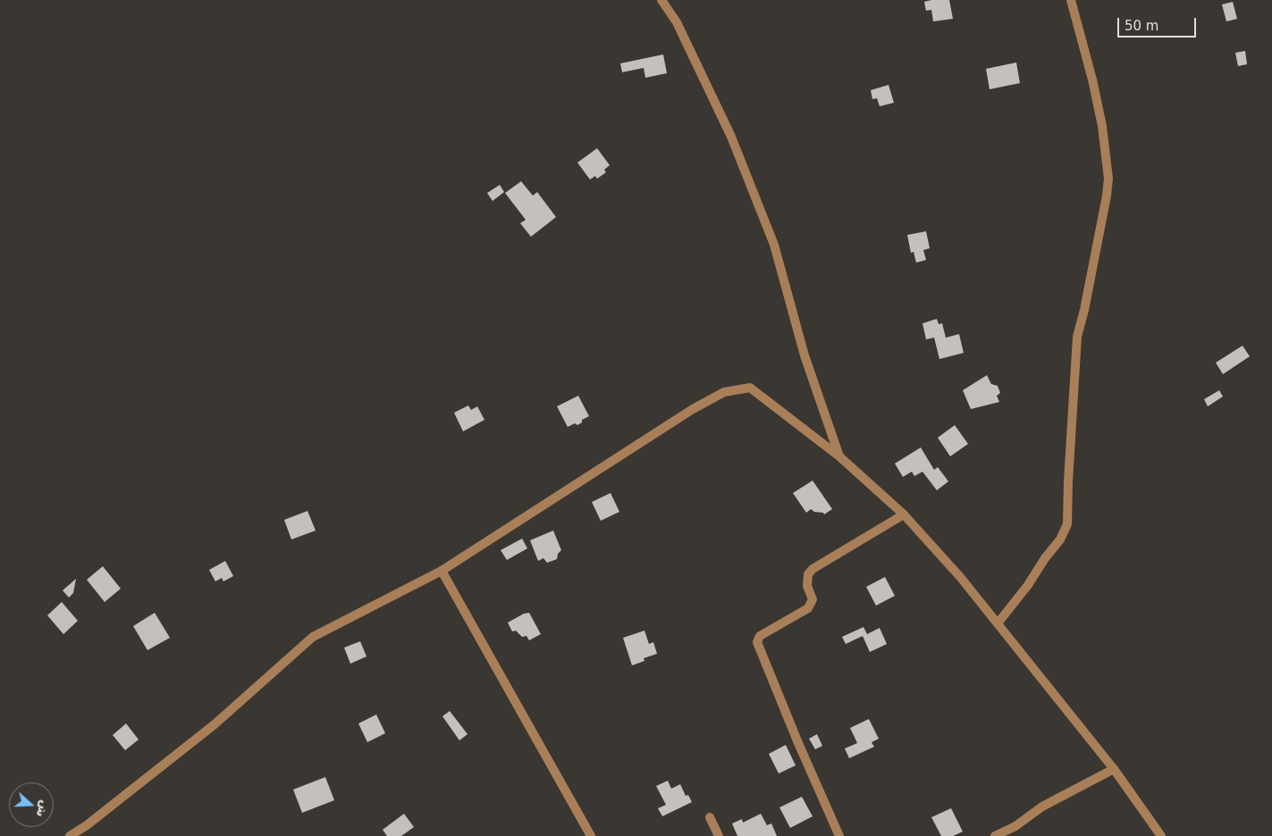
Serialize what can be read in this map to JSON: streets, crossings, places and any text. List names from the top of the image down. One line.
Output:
{"scale_bar":"50 m","north":"right"}
